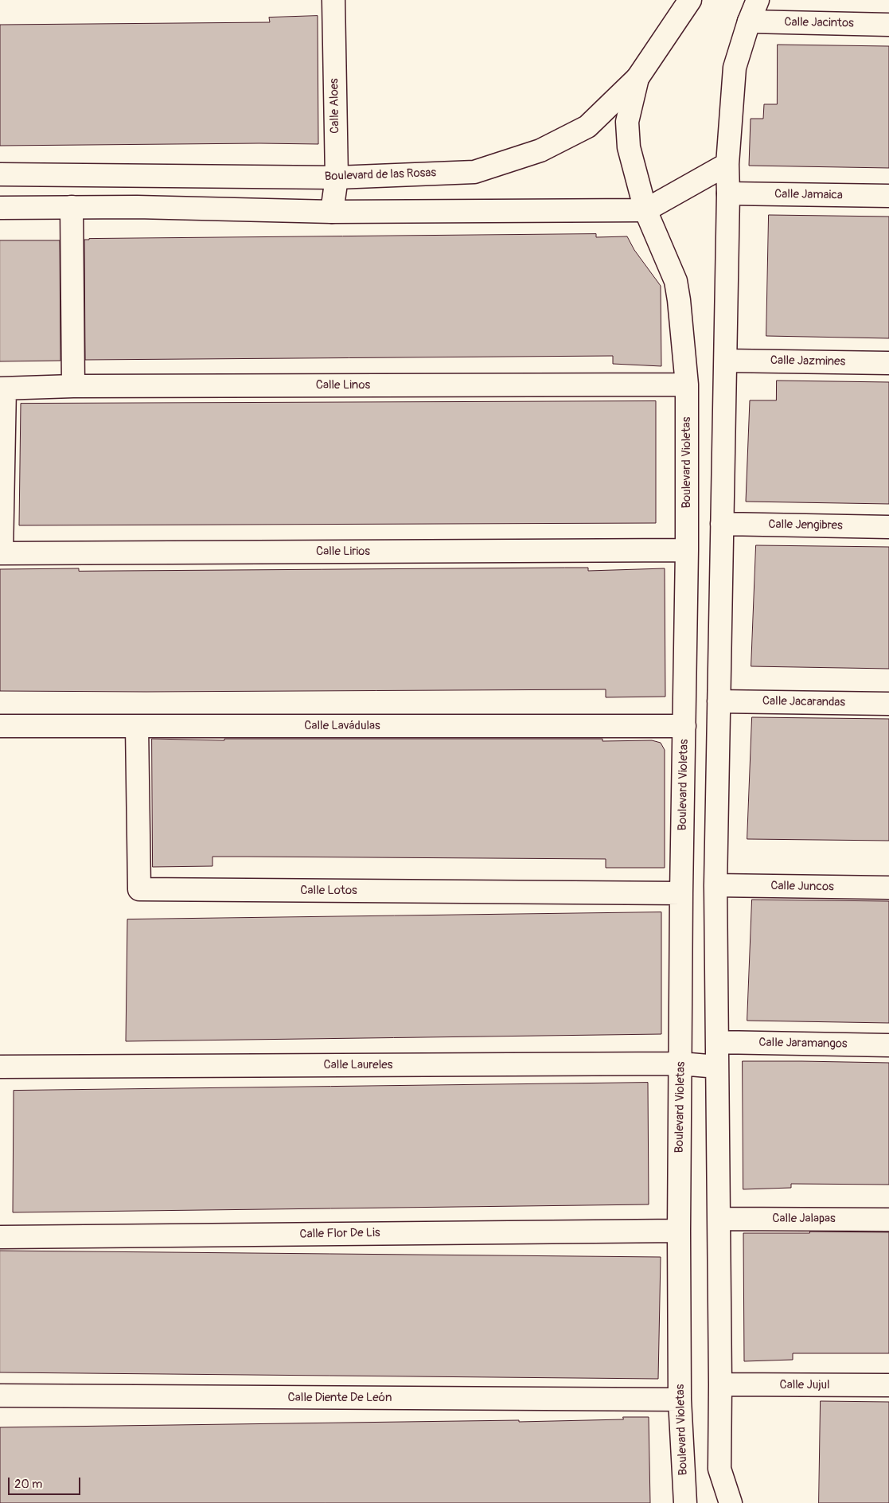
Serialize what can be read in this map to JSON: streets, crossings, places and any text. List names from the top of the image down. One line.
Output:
{"streets":{"street":["Calle Jacintos","Calle Aloes","Boulevard de las Rosas","Calle Jamaica","Calle Jazmines","Calle Linos","Boulevard Violetas","Calle Jengibres","Calle Lirios","Calle Jacarandas","Calle Lavádulas","Calle Juncos","Calle Lotos","Calle Jaramangos","Calle Laureles","Calle Jalapas","Calle Flor De Lis","Calle Jujul","Calle Diente De León"]},"crossings":[["Calle Aloes","Boulevard de las Rosas"],["Boulevard de las Rosas","Boulevard Violetas"],["Calle Linos","Boulevard Violetas"],["Boulevard Violetas","Calle Lirios"],["Boulevard Violetas","Calle Lavádulas"],["Boulevard Violetas","Calle Lotos"],["Boulevard Violetas","Calle Laureles"],["Boulevard Violetas","Calle Flor De Lis"],["Boulevard Violetas","Calle Diente De León"],["Calle Lavádulas","Calle Lotos"]],"scale_bar":"20 m"}
